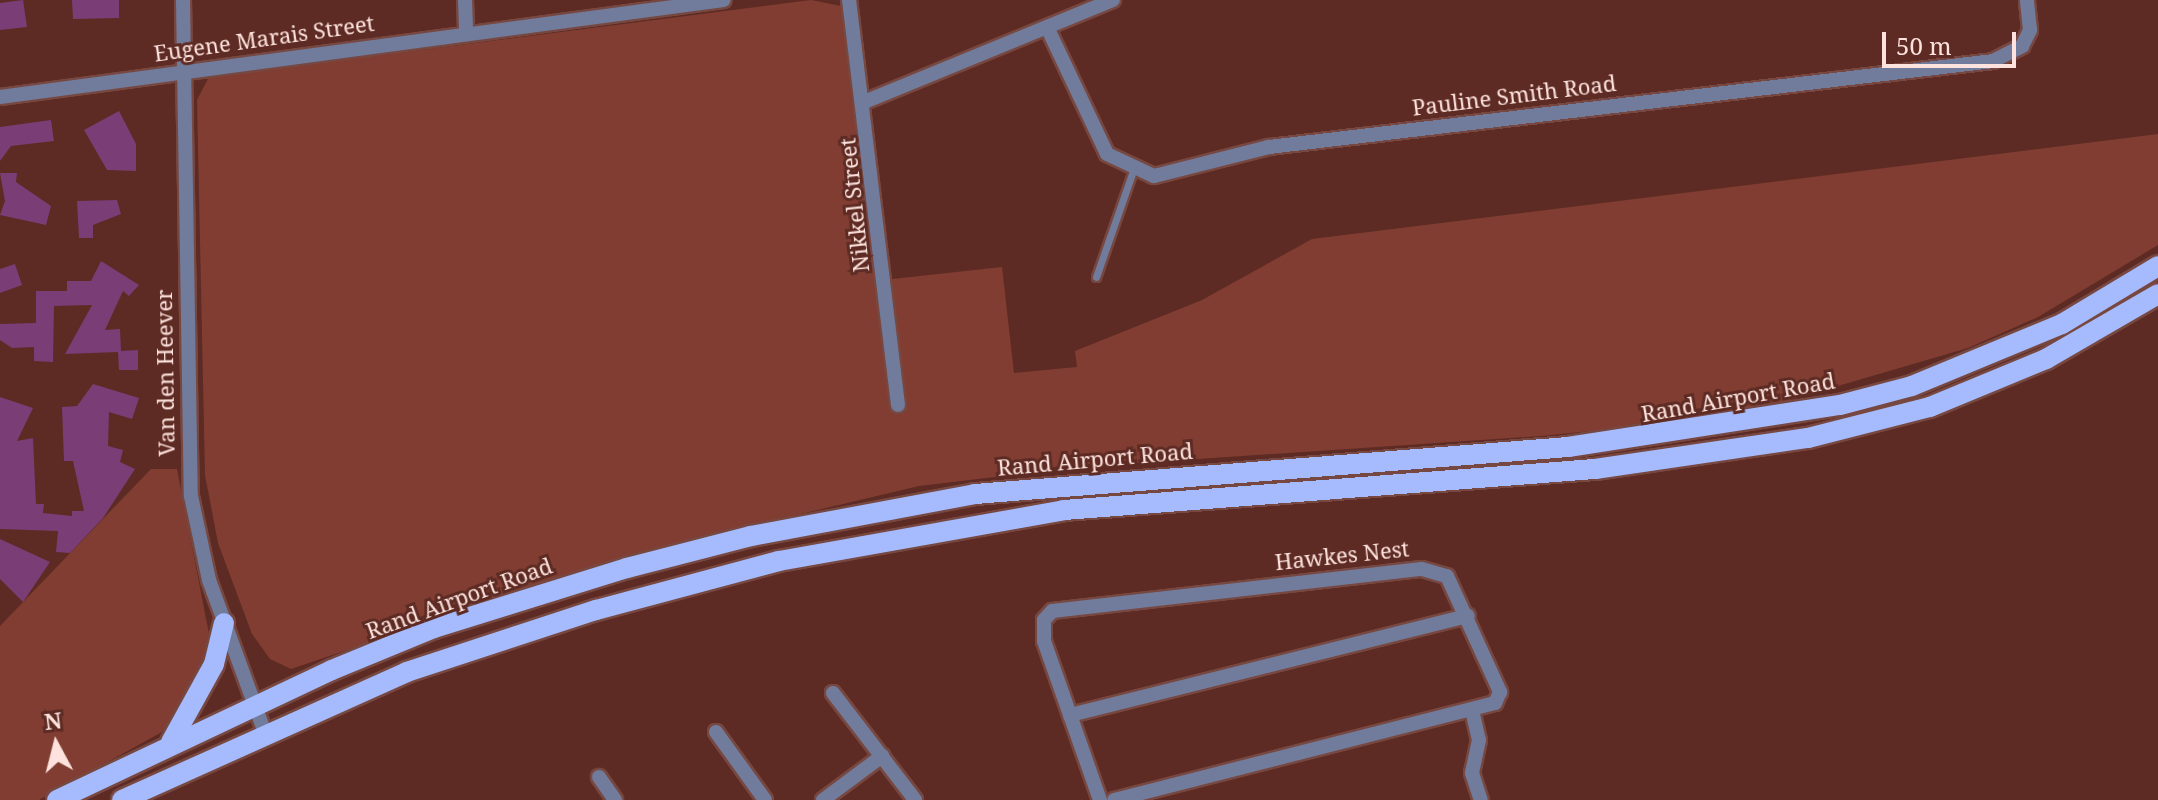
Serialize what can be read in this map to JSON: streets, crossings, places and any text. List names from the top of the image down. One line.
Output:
{"streets":{"main road":["Rand Airport Road"],"street":["Eugene Marais Street","Pauline Smith Road","Nikkel Street","Van den Heever","Hawkes Nest"]},"crossings":[["Eugene Marais Street","Van den Heever"],["Van den Heever","Rand Airport Road"]],"scale_bar":"50 m","north":"top"}
